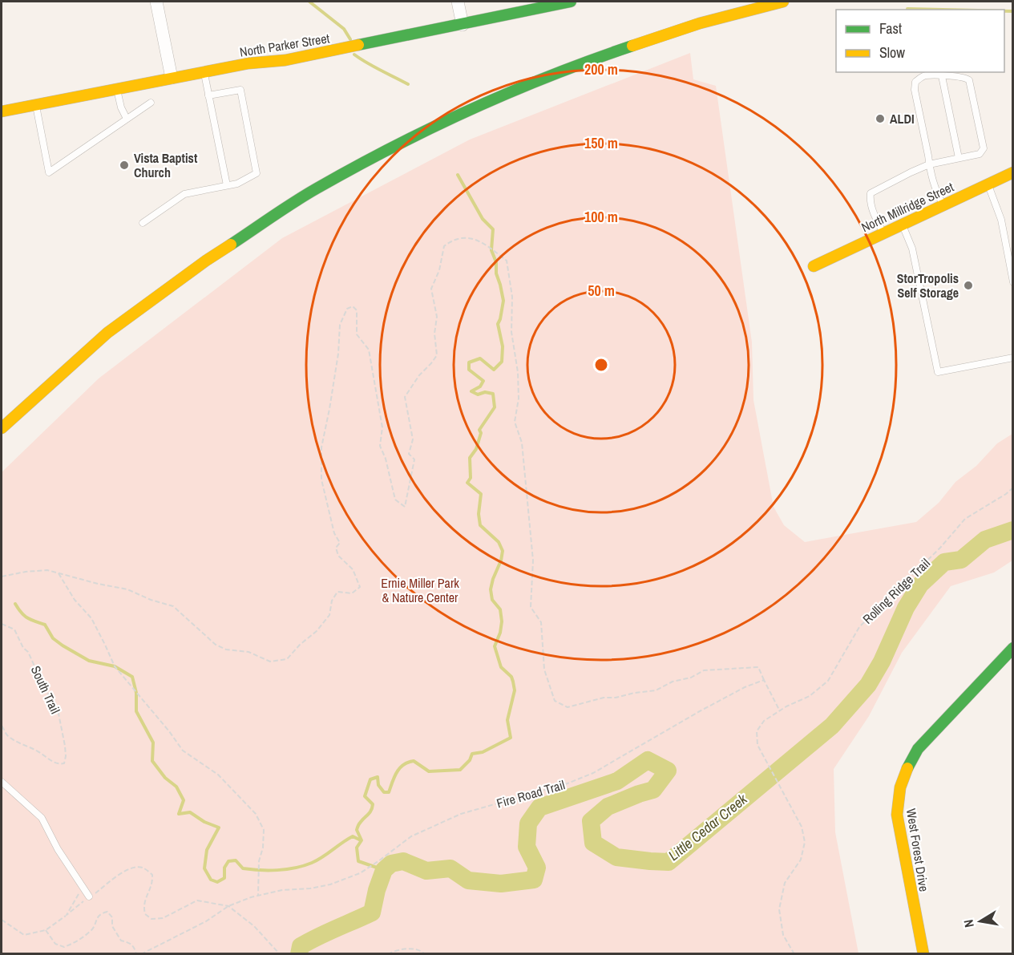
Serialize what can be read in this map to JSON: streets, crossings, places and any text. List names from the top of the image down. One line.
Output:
{"streets":{"main road":["North Parker Street","North Millridge Street","West Forest Drive"],"path":["Rolling Ridge Trail","South Trail","Fire Road Trail"]},"water":["Little Cedar Creek"],"parks":["Ernie Miller Park & Nature Center"],"places":["ALDI","Vista Baptist Church","StorTropolis Self Storage"],"legend":["Fast","Slow"],"north":"left","rings":["200 m","150 m","100 m","50 m"]}
